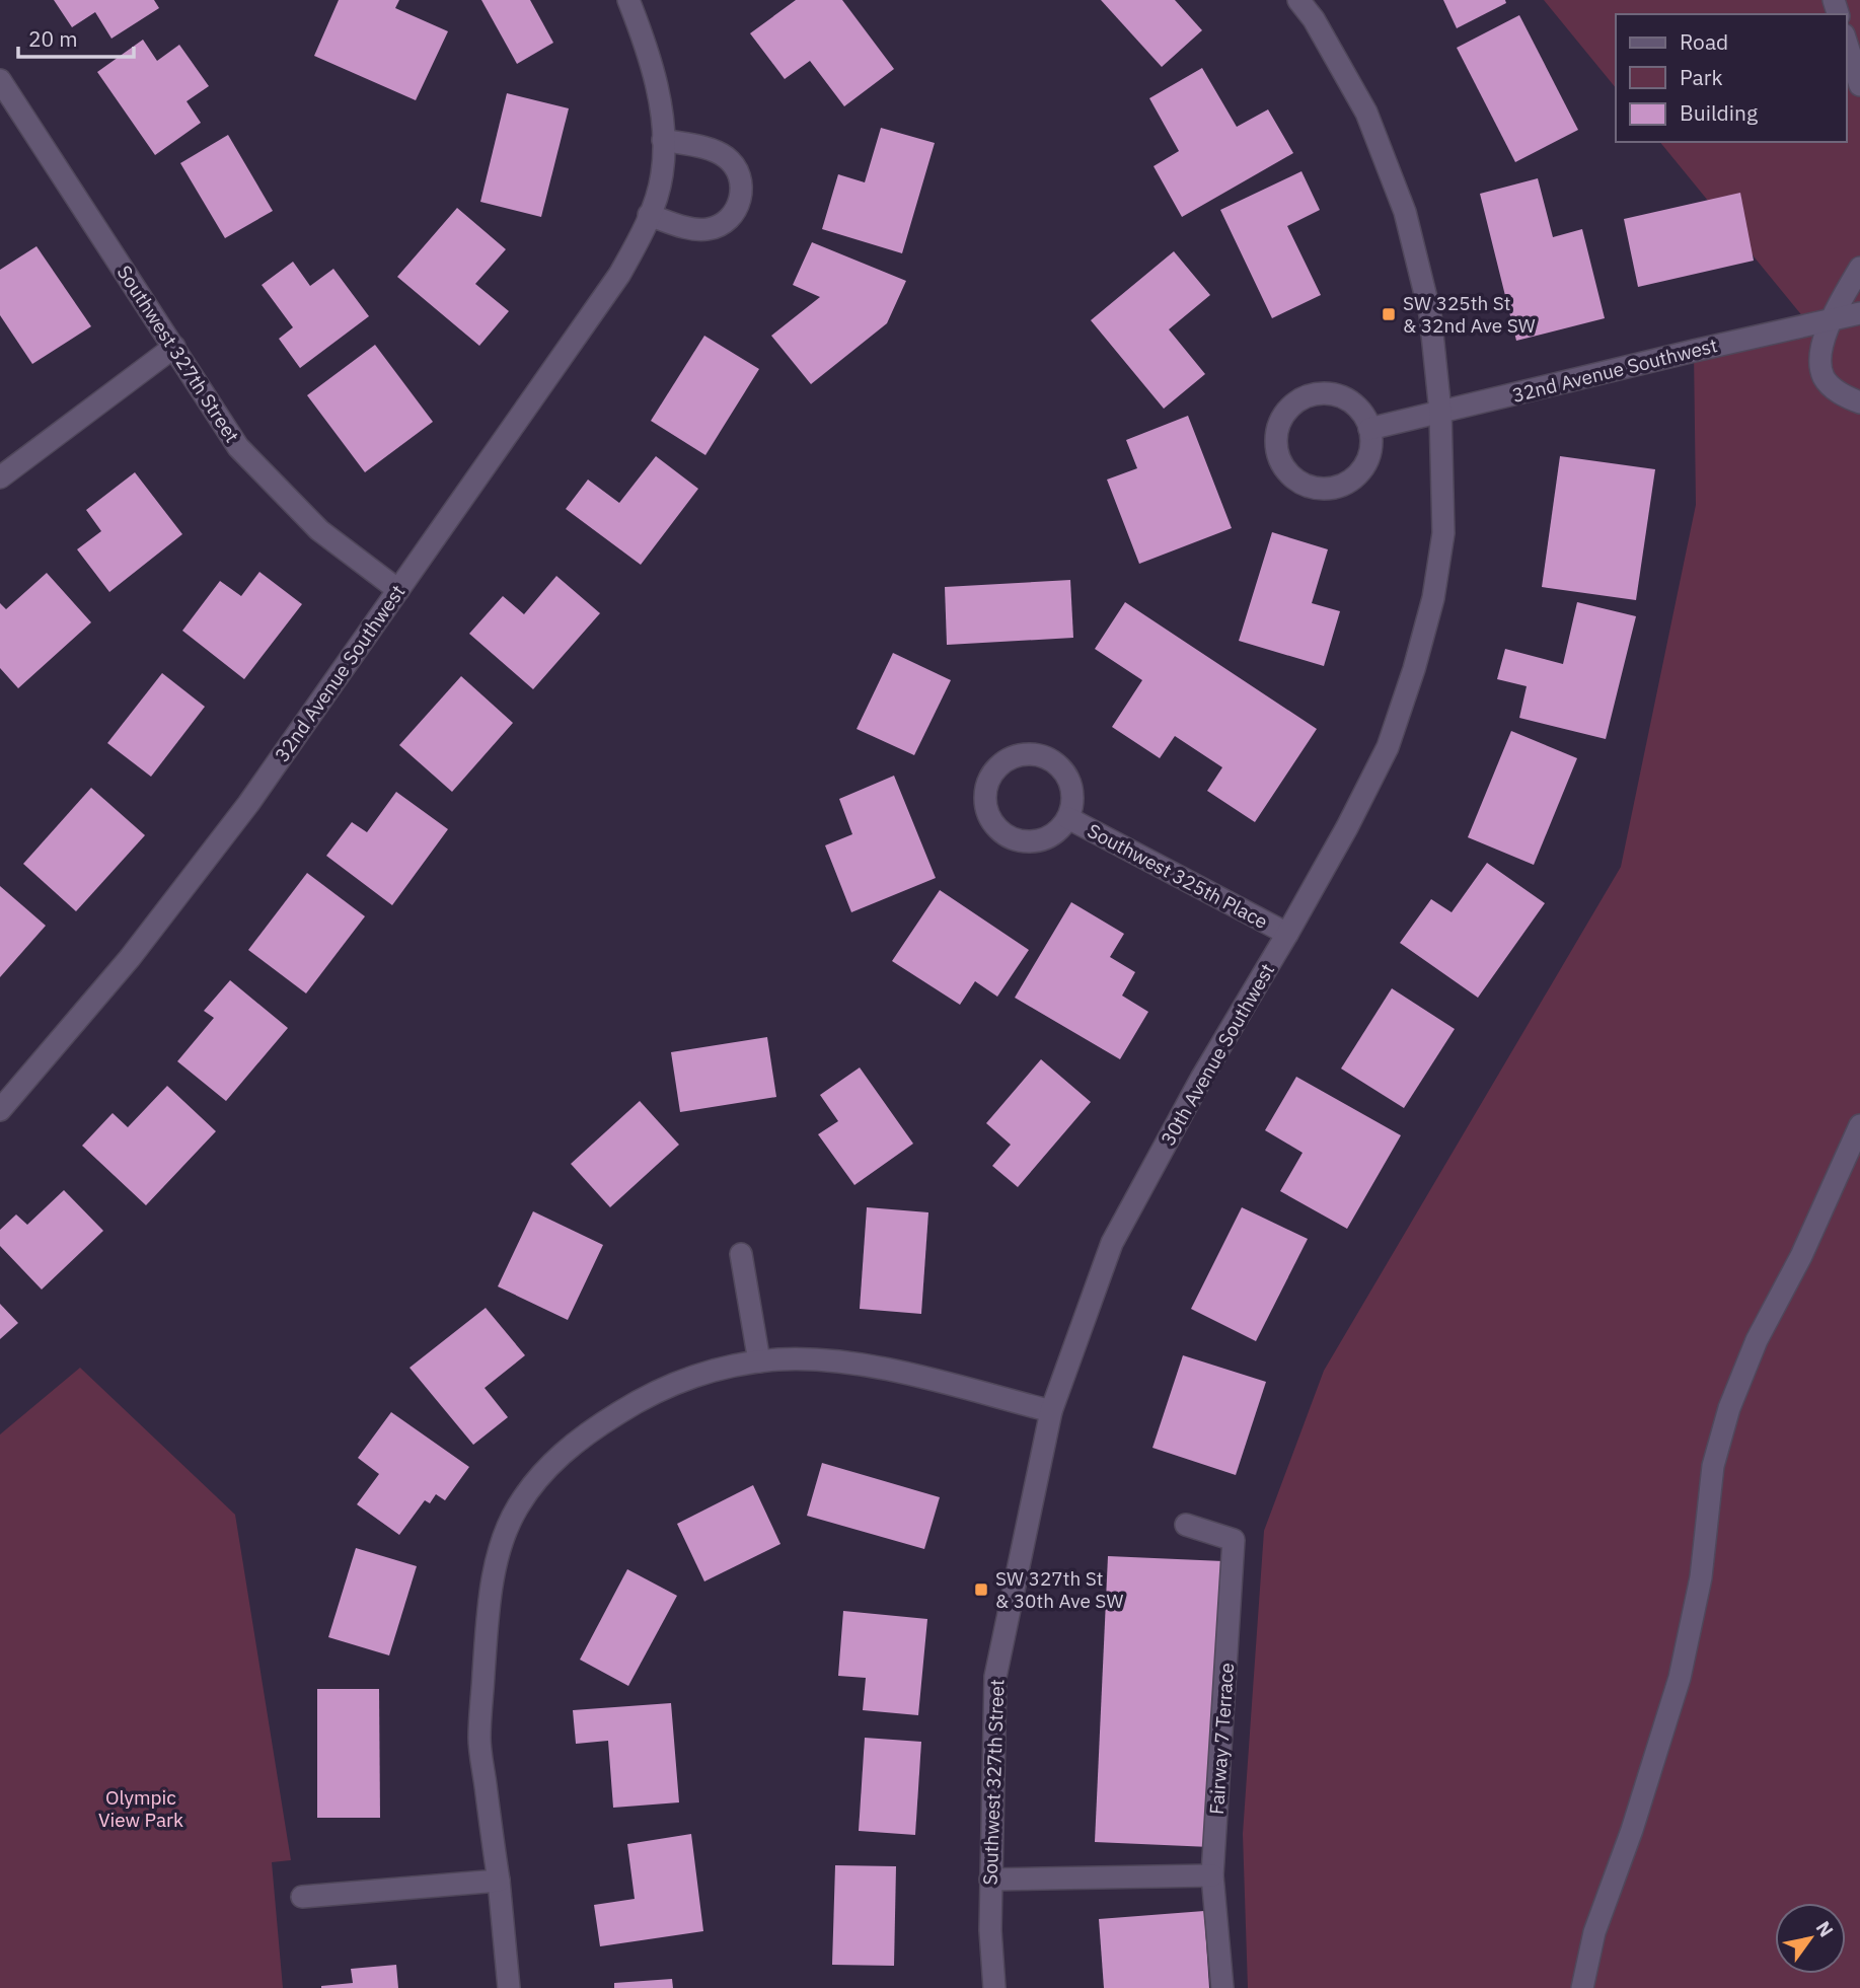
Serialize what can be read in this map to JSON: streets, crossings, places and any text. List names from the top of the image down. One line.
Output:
{"streets":{"street":["Southwest 327th Street","32nd Avenue Southwest","Southwest 325th Place","30th Avenue Southwest","Fairway 7 Terrace"]},"crossings":[["Southwest 327th Street","32nd Avenue Southwest"],["Southwest 327th Street","30th Avenue Southwest"],["32nd Avenue Southwest","30th Avenue Southwest"],["Southwest 325th Place","30th Avenue Southwest"]],"parks":["Olympic View Park"],"places":{"transit":["SW 325th St & 32nd Ave SW","SW 327th St & 30th Ave SW"]},"legend":["Road","Park","Building"],"scale_bar":"20 m","north":"top right"}
